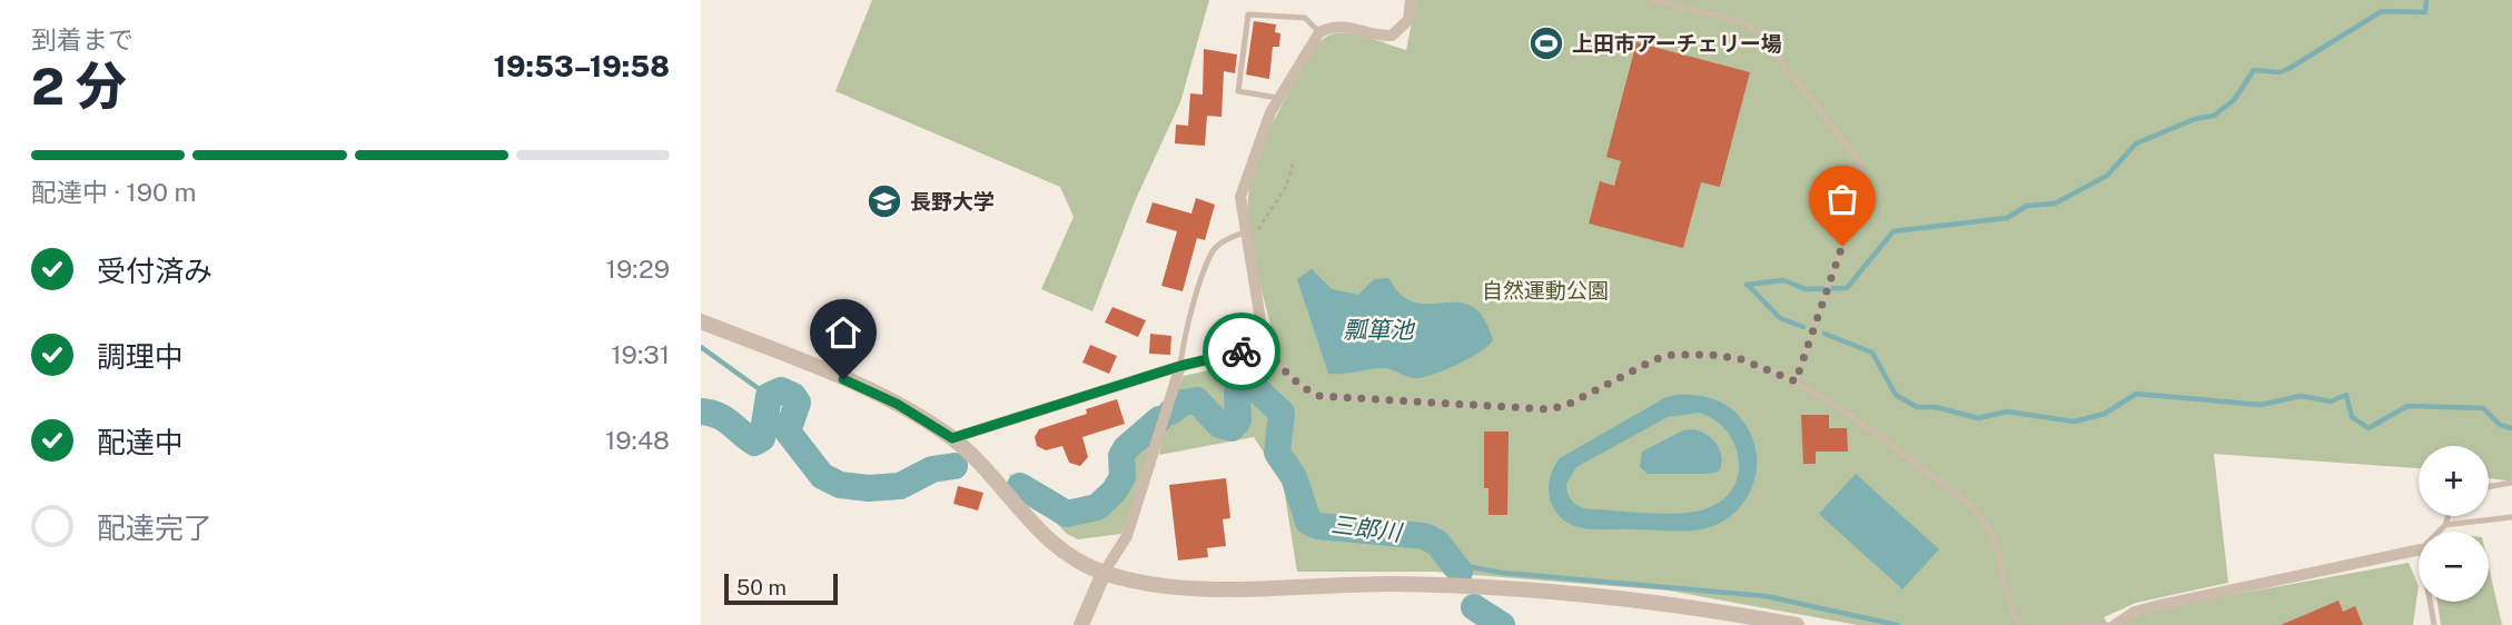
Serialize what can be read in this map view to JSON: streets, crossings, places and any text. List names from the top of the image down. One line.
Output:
{"water":["瓢箪池","三郎川"],"parks":["自然運動公園"],"places":{"sports":["上田市アーチェリー場"],"school or university":["長野大学"]},"scale_bar":"50 m","page":{"heading":["2 分","到着まで","19:53–19:58"],"bar":"配達中 · 190 m","list":[["受付済み","19:29"],["調理中","19:31"],["配達中","19:48"],"配達完了"],"map_buttons":["+","−"],"scale":"50 m"}}
